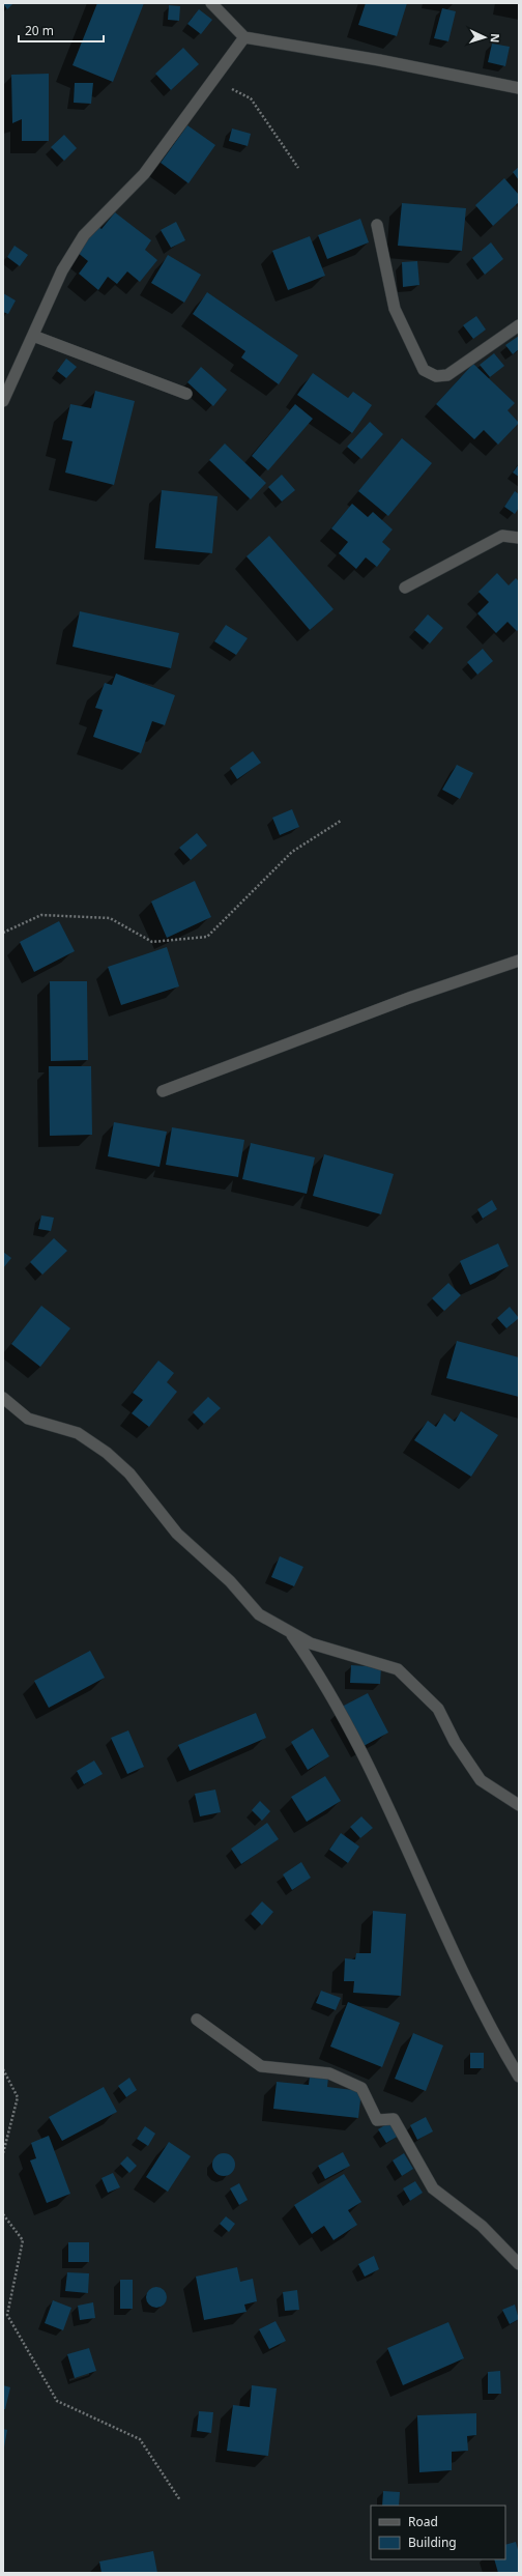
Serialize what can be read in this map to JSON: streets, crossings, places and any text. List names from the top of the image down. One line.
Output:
{"legend":["Road","Building"],"scale_bar":"20 m","north":"right"}
